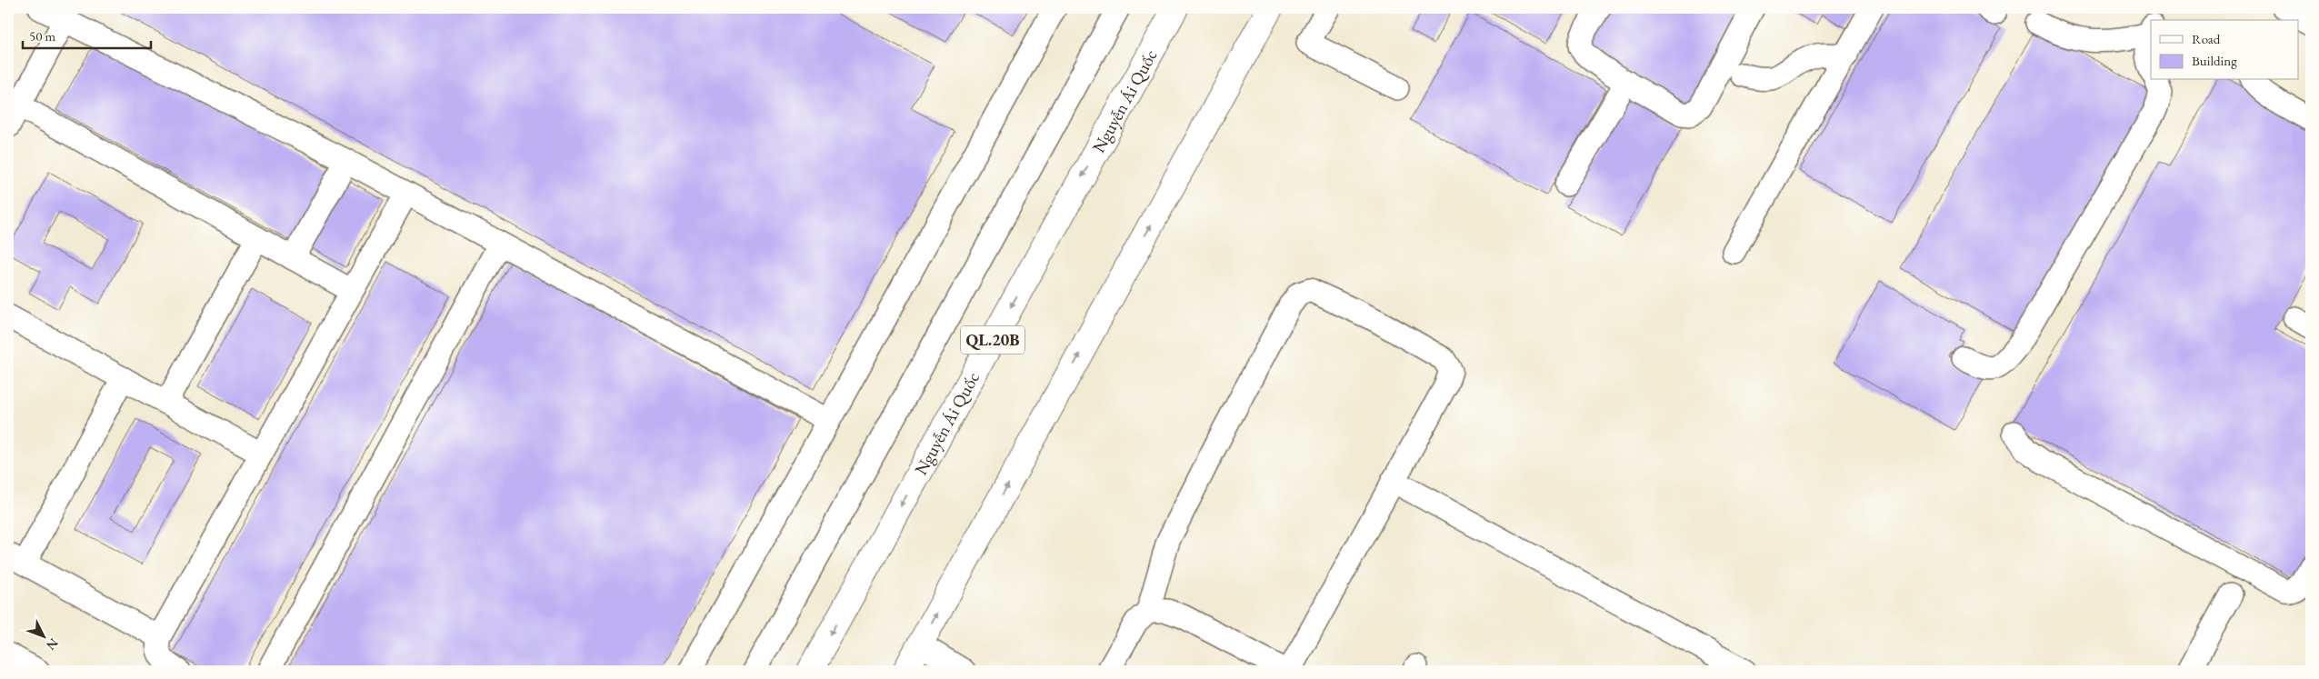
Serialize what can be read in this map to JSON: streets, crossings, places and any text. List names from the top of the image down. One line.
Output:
{"streets":{"main road":["Nguyễn Ái Quốc","QL.20B"]},"legend":["Road","Building"],"scale_bar":"50 m","north":"bottom right"}
